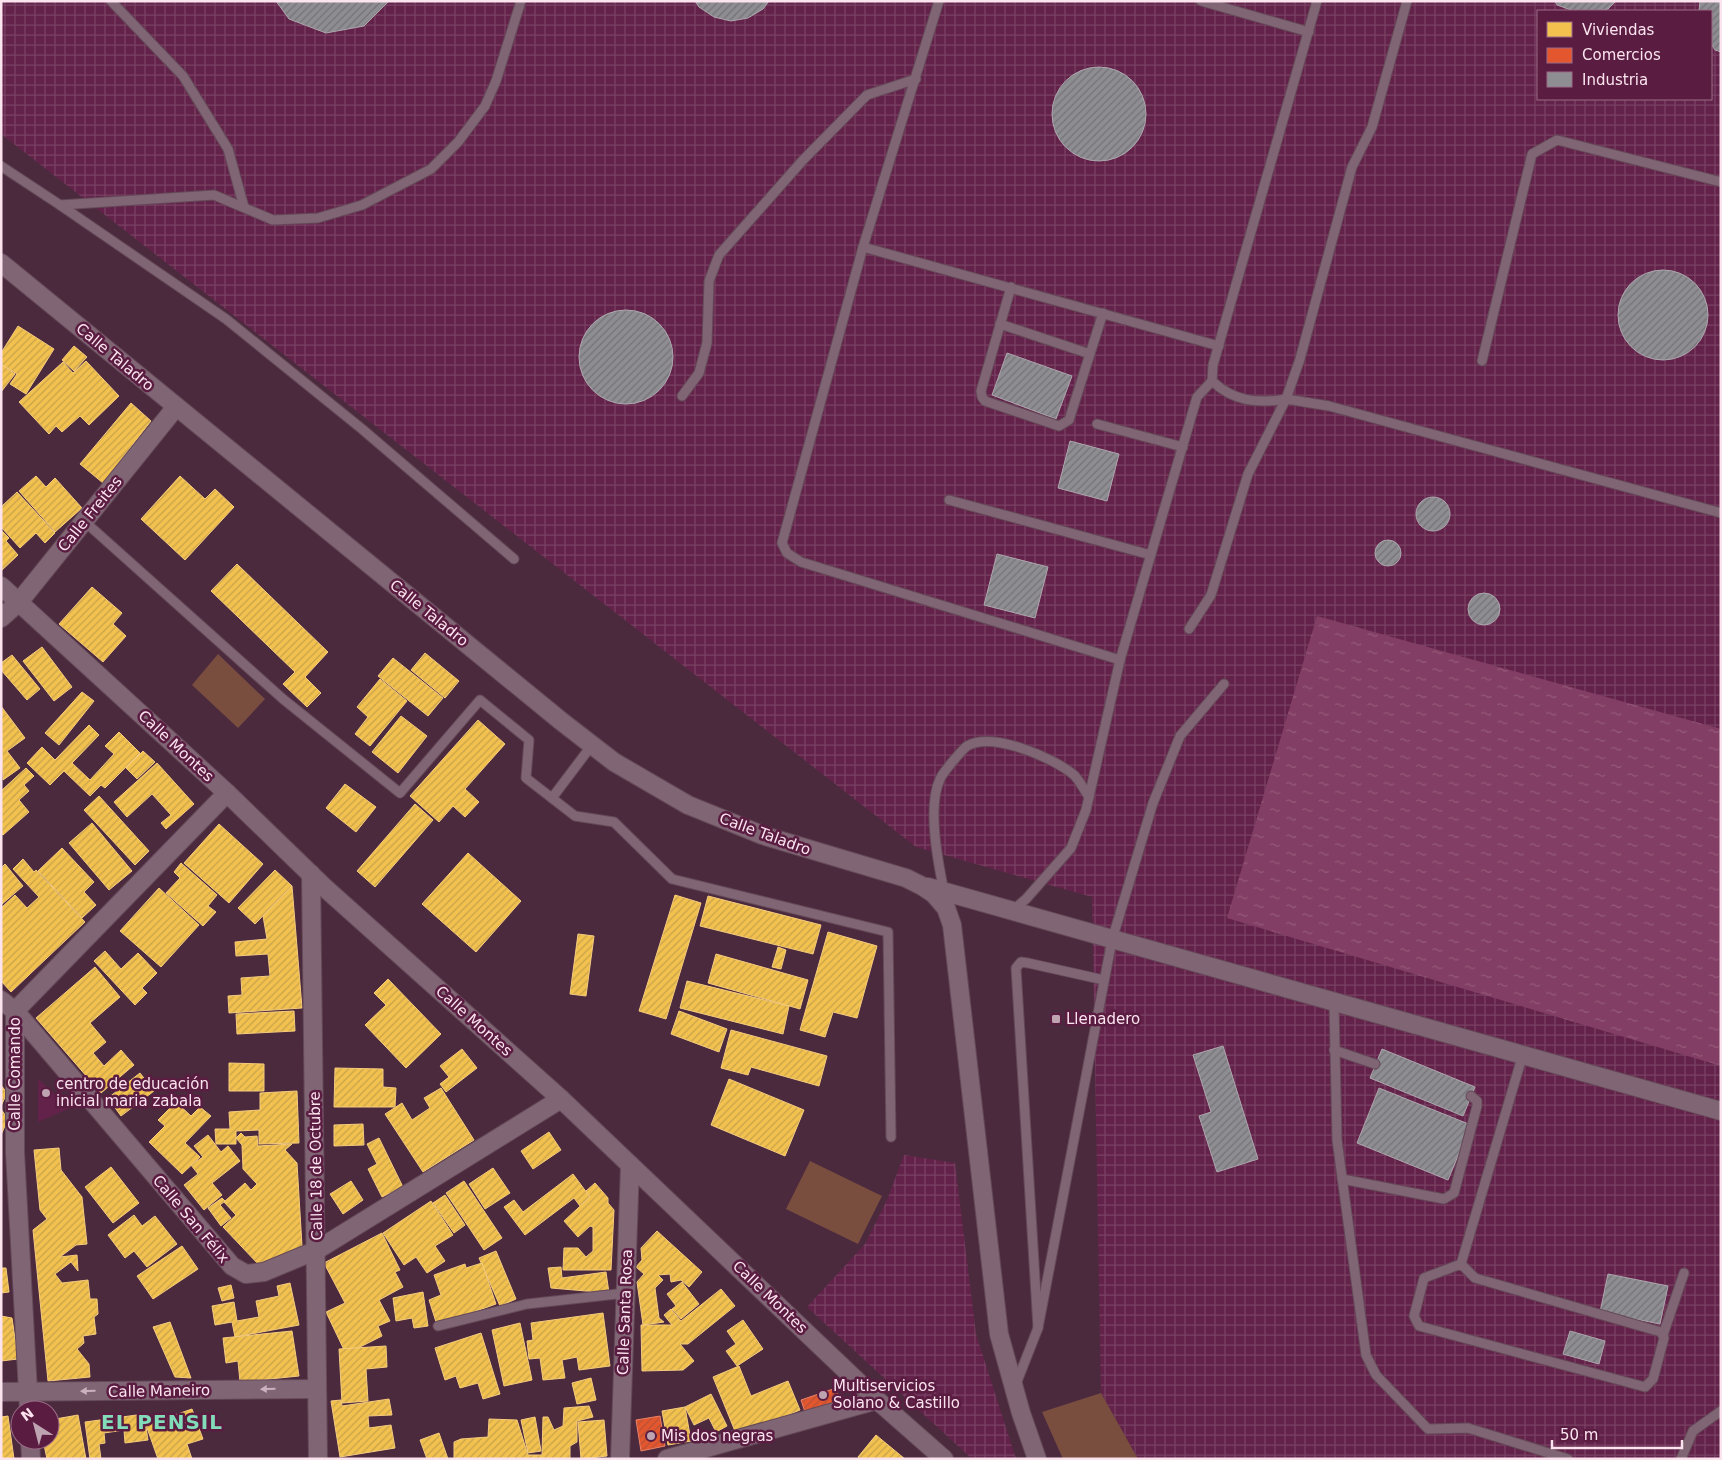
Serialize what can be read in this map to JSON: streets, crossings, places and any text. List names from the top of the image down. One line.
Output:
{"streets":{"street":["Calle Taladro","Calle Freites","Calle Montes","Calle Comando","Calle 18 de Octubre","Calle San Félix","Calle Santa Rosa","Calle Maneiro"]},"crossings":[["Calle Taladro","Calle Freites"],["Calle Freites","Calle Montes"],["Calle Montes","Calle Comando"],["Calle Montes","Calle 18 de Octubre"],["Calle Montes","Calle San Félix"],["Calle Montes","Calle Santa Rosa"],["Calle Comando","Calle San Félix"],["Calle Comando","Calle Maneiro"],["Calle 18 de Octubre","Calle San Félix"],["Calle 18 de Octubre","Calle Maneiro"]],"one_way":["Calle Maneiro"],"districts":["EL PENSIL"],"places":{"transit":["Llenadero"],"other":["centro de educación inicial maria zabala","Multiservicios Solano & Castillo","Mis dos negras"]},"legend":["Viviendas","Comercios","Industria"],"scale_bar":"50 m","north":"top left"}
